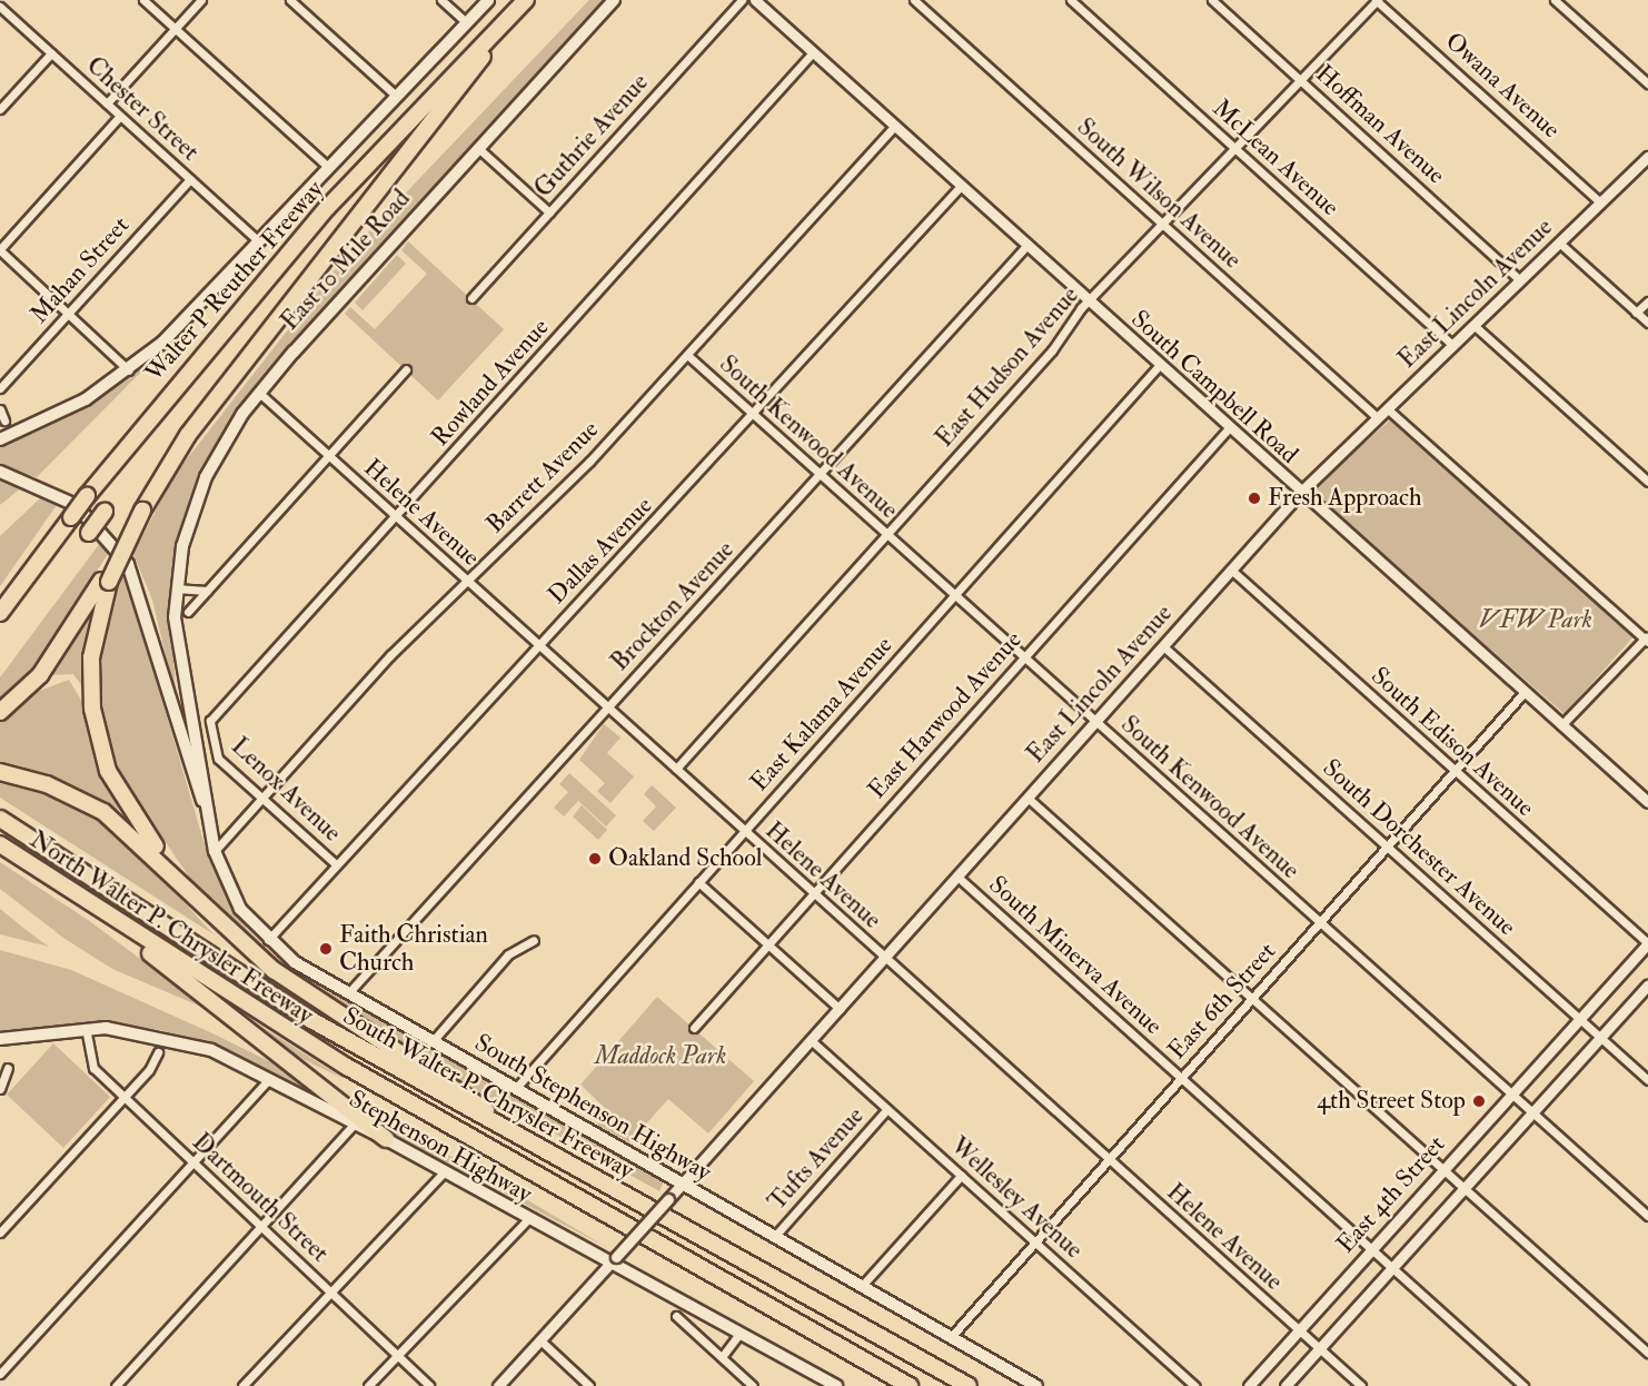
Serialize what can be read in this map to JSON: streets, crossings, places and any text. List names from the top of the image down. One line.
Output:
{"streets":{"highway":["Walter P Reuther Freeway","North Walter P. Chrysler Freeway","South Walter P. Chrysler Freeway"],"main road":["East 10 Mile Road","South Stephenson Highway","Stephenson Highway"],"street":["Owana Avenue","Chester Street","Hoffman Avenue","Guthrie Avenue","McLean Avenue","South Wilson Avenue","Mahan Street","East Lincoln Avenue","East Hudson Avenue","Rowland Avenue","South Campbell Road","South Kenwood Avenue","Barrett Avenue","Helene Avenue","Dallas Avenue","Brockton Avenue","East Kalama Avenue","East Harwood Avenue","South Edison Avenue","Lenox Avenue","South Dorchester Avenue","South Minerva Avenue","East 6th Street","Tufts Avenue","East 4th Street","Dartmouth Street","Wellesley Avenue"]},"crossings":[["Owana Avenue","East Lincoln Avenue"],["Owana Avenue","East Hudson Avenue"],["Chester Street","Mahan Street"],["Hoffman Avenue","East Lincoln Avenue"],["Hoffman Avenue","East Hudson Avenue"],["McLean Avenue","East Lincoln Avenue"],["McLean Avenue","East Hudson Avenue"],["South Wilson Avenue","East Lincoln Avenue"],["South Wilson Avenue","East Hudson Avenue"],["East 10 Mile Road","Helene Avenue"],["East 10 Mile Road","South Stephenson Highway"],["East Lincoln Avenue","South Campbell Road"],["East Lincoln Avenue","South Kenwood Avenue"],["East Lincoln Avenue","Helene Avenue"],["East Lincoln Avenue","South Edison Avenue"],["East Lincoln Avenue","South Dorchester Avenue"],["East Lincoln Avenue","South Minerva Avenue"],["East Lincoln Avenue","South Stephenson Highway"],["East Lincoln Avenue","Stephenson Highway"],["East Lincoln Avenue","Wellesley Avenue"],["East Hudson Avenue","South Campbell Road"],["East Hudson Avenue","South Kenwood Avenue"],["East Hudson Avenue","Helene Avenue"],["Rowland Avenue","South Campbell Road"],["Rowland Avenue","Helene Avenue"],["Rowland Avenue","Lenox Avenue"],["South Campbell Road","Barrett Avenue"],["South Campbell Road","Dallas Avenue"],["South Campbell Road","Brockton Avenue"],["South Campbell Road","East Kalama Avenue"],["South Campbell Road","East Harwood Avenue"],["South Campbell Road","East 6th Street"],["South Kenwood Avenue","Barrett Avenue"],["South Kenwood Avenue","Dallas Avenue"],["South Kenwood Avenue","Brockton Avenue"],["South Kenwood Avenue","East Kalama Avenue"],["South Kenwood Avenue","East Harwood Avenue"],["South Kenwood Avenue","East 6th Street"],["South Kenwood Avenue","East 4th Street"],["Barrett Avenue","Helene Avenue"],["Barrett Avenue","Lenox Avenue"],["Barrett Avenue","South Stephenson Highway"],["Helene Avenue","Dallas Avenue"],["Helene Avenue","Brockton Avenue"],["Helene Avenue","East Kalama Avenue"],["Helene Avenue","East Harwood Avenue"],["Helene Avenue","East 6th Street"],["Helene Avenue","East 4th Street"],["Dallas Avenue","Lenox Avenue"],["Dallas Avenue","South Stephenson Highway"],["Brockton Avenue","South Stephenson Highway"],["East Kalama Avenue","South Stephenson Highway"],["South Edison Avenue","East 6th Street"],["South Edison Avenue","East 4th Street"],["South Dorchester Avenue","East 6th Street"],["South Dorchester Avenue","East 4th Street"],["South Minerva Avenue","East 6th Street"],["South Minerva Avenue","East 4th Street"],["East 6th Street","South Stephenson Highway"],["East 6th Street","Wellesley Avenue"],["South Stephenson Highway","Tufts Avenue"],["Stephenson Highway","Dartmouth Street"],["Tufts Avenue","Wellesley Avenue"]],"parks":["VFW Park","Maddock Park"],"places":["Fresh Approach","Oakland School","Faith Christian Church","4th Street Stop"]}
